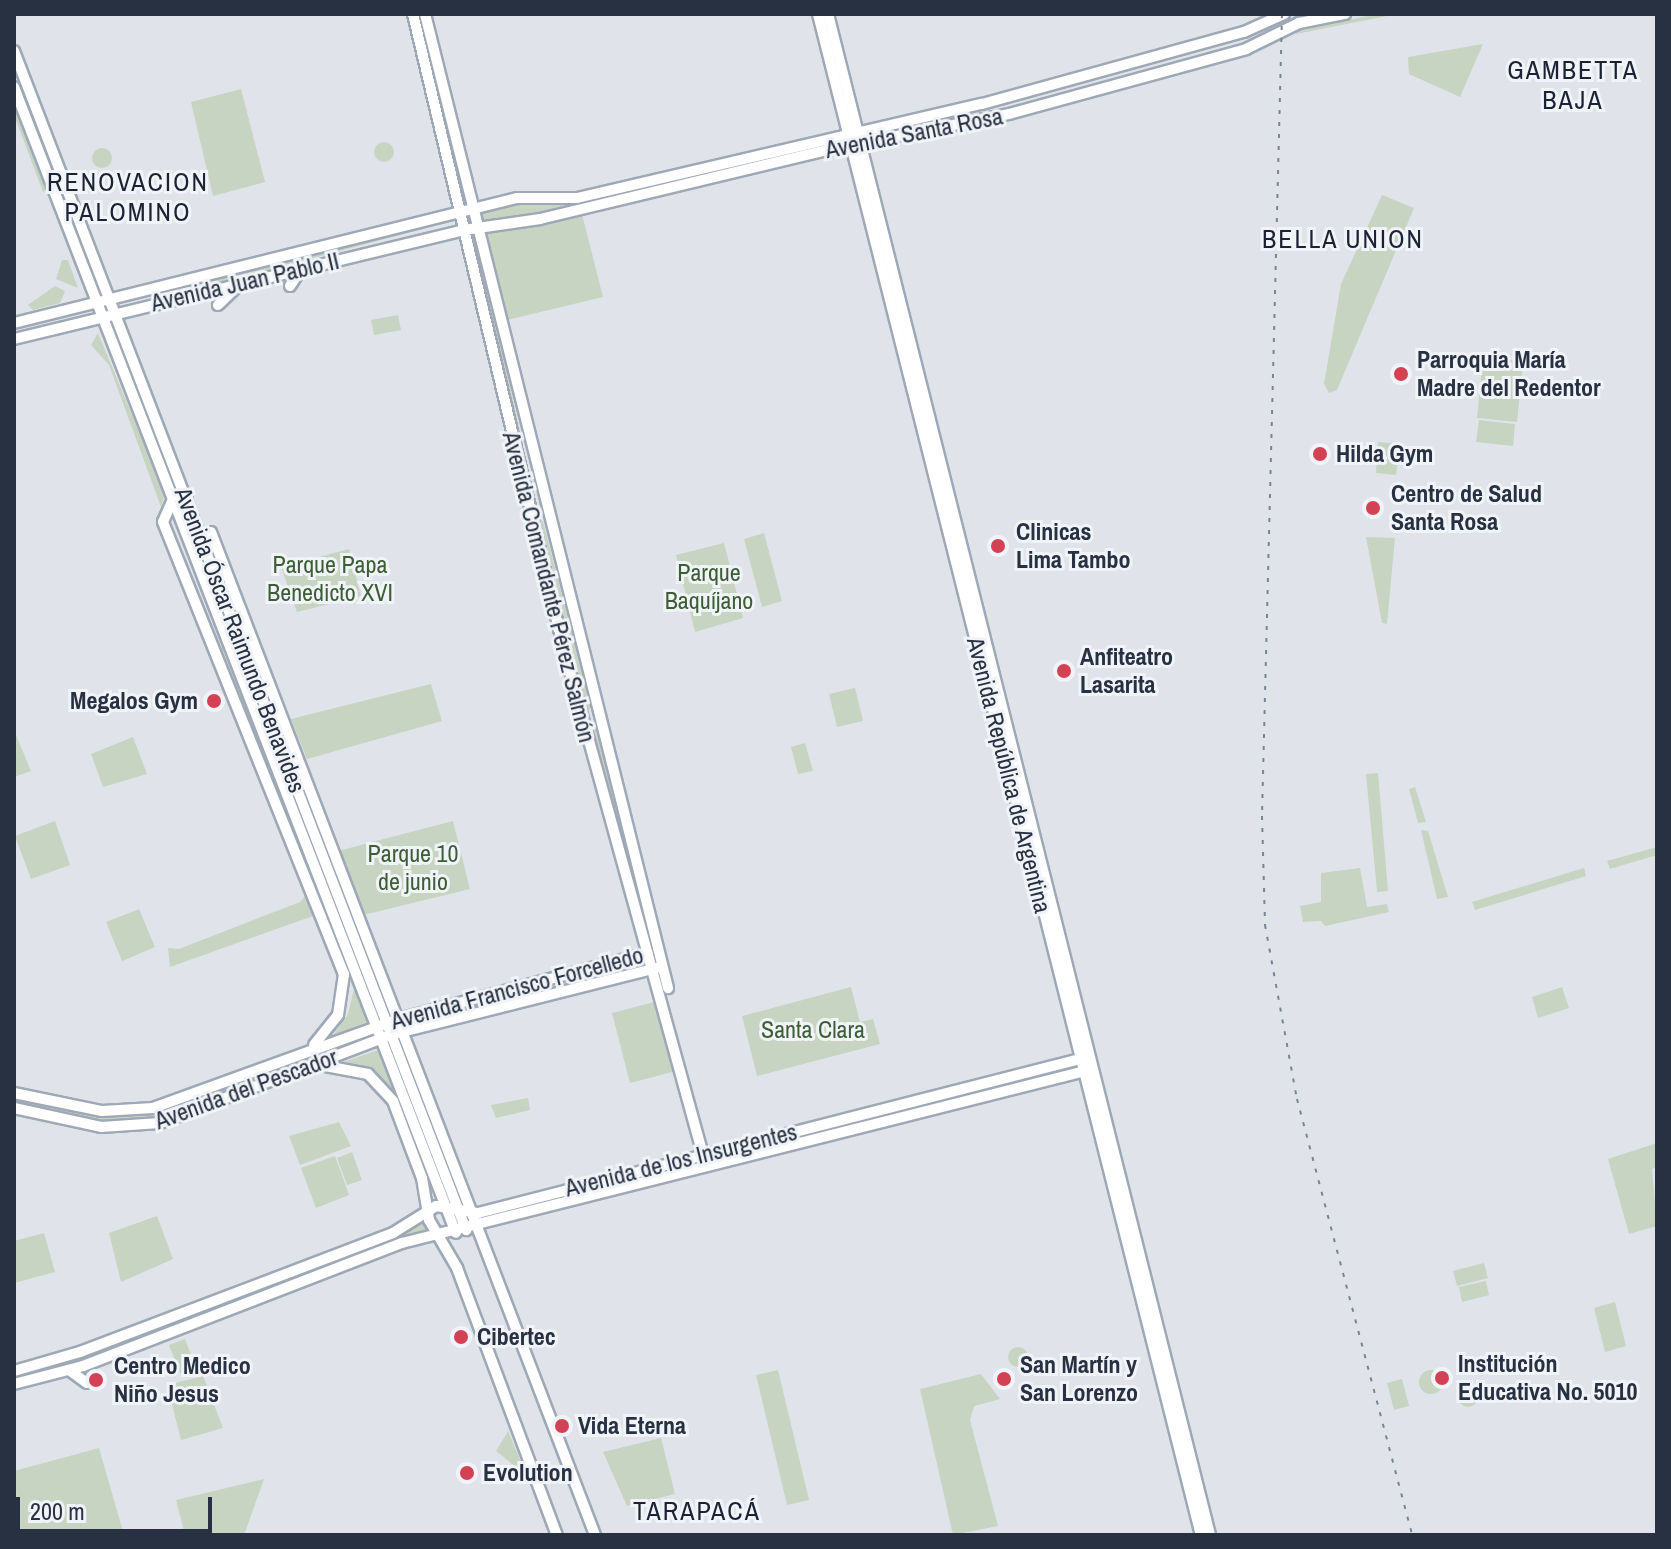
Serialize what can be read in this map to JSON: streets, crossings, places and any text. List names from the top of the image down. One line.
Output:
{"streets":{"main road":["Avenida Santa Rosa","Avenida Juan Pablo II","Avenida Comandante Pérez Salmón","Avenida Óscar Raimundo Benavides","Avenida República de Argentina","Avenida Francisco Forcelledo","Avenida del Pescador","Avenida de los Insurgentes"]},"crossings":[["Avenida Santa Rosa","Avenida Juan Pablo II"],["Avenida Santa Rosa","Avenida Comandante Pérez Salmón"],["Avenida Santa Rosa","Avenida República de Argentina"],["Avenida Juan Pablo II","Avenida Comandante Pérez Salmón"],["Avenida Juan Pablo II","Avenida Óscar Raimundo Benavides"],["Avenida Comandante Pérez Salmón","Avenida Francisco Forcelledo"],["Avenida Comandante Pérez Salmón","Avenida de los Insurgentes"],["Avenida Óscar Raimundo Benavides","Avenida Francisco Forcelledo"],["Avenida Óscar Raimundo Benavides","Avenida del Pescador"],["Avenida Óscar Raimundo Benavides","Avenida de los Insurgentes"],["Avenida República de Argentina","Avenida de los Insurgentes"],["Avenida Francisco Forcelledo","Avenida del Pescador"]],"districts":["GAMBETTA BAJA","RENOVACION PALOMINO","BELLA UNION","TARAPACÁ"],"parks":["Parque Papa Benedicto XVI","Parque Baquíjano","Parque 10 de junio","Santa Clara"],"places":["Parroquia María Madre del Redentor","Hilda Gym","Centro de Salud Santa Rosa","Clinicas Lima Tambo","Anfiteatro Lasarita","Megalos Gym","Cibertec","Institución Educativa No. 5010","San Martín y San Lorenzo","Centro Medico Niño Jesus","Vida Eterna","Evolution"],"scale_bar":"200 m"}
